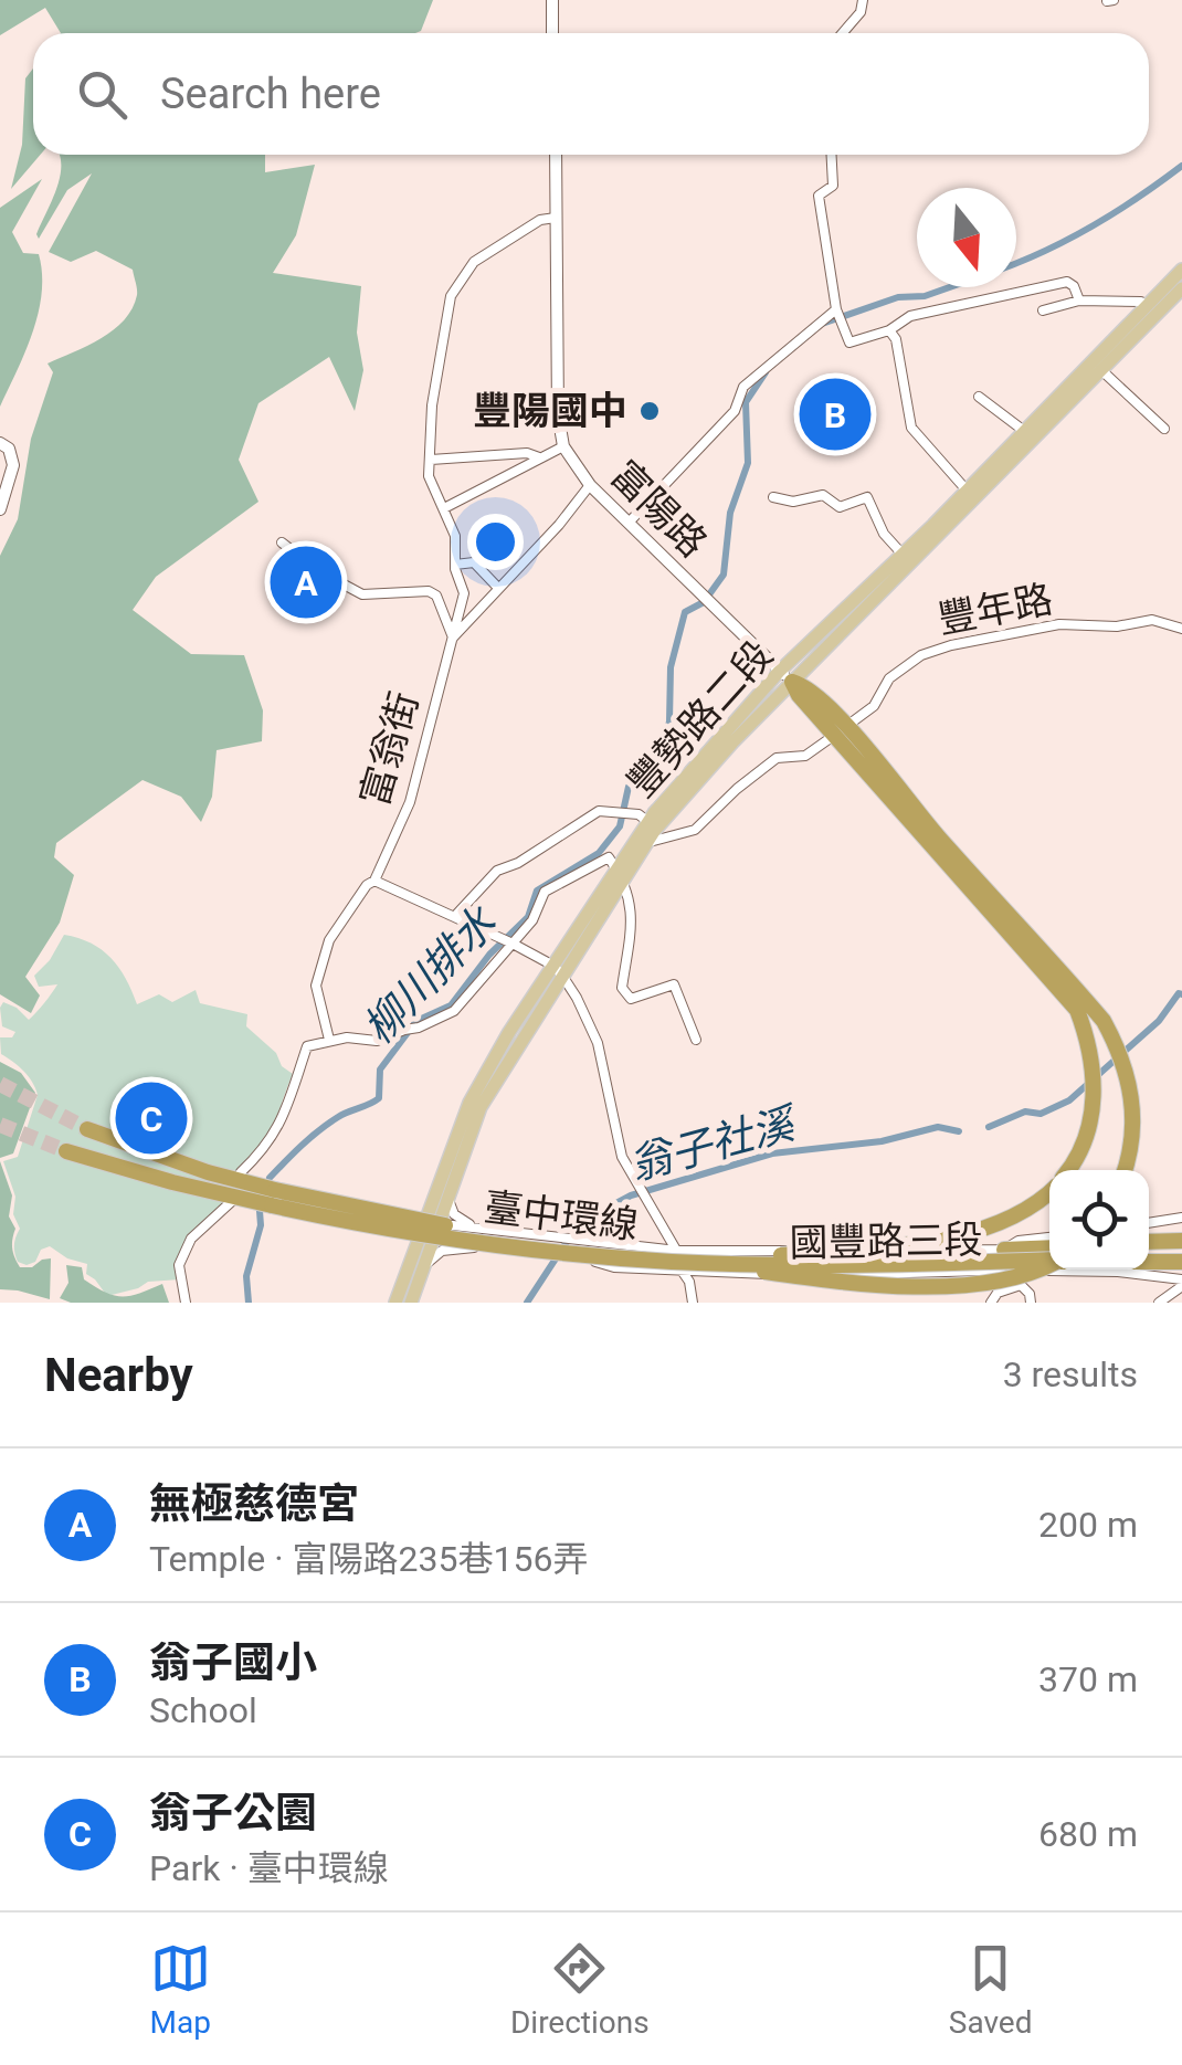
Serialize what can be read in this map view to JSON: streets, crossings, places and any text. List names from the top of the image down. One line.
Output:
{"streets":{"highway":["臺中環線"],"main road":["豐勢路二段"],"street":["富陽路","豐年路","富翁街","國豐路三段"]},"crossings":[["富陽路","豐勢路二段"],["富陽路","富翁街"],["豐勢路二段","國豐路三段"],["臺中環線","國豐路三段"]],"water":["柳川排水","翁子社溪"],"places":["豐陽國中"],"north":"bottom","page":{"search":"Search here","pins":["B","A","C"],"heading":["Nearby","3 results"],"list":[{"mark":"A","name":"無極慈德宮","note":"Temple · 富陽路235巷156弄","value":"200 m"},{"mark":"B","name":"翁子國小","note":"School","value":"370 m"},{"mark":"C","name":"翁子公園","note":"Park · 臺中環線","value":"680 m"}],"nav":["Map","Directions","Saved"]}}
